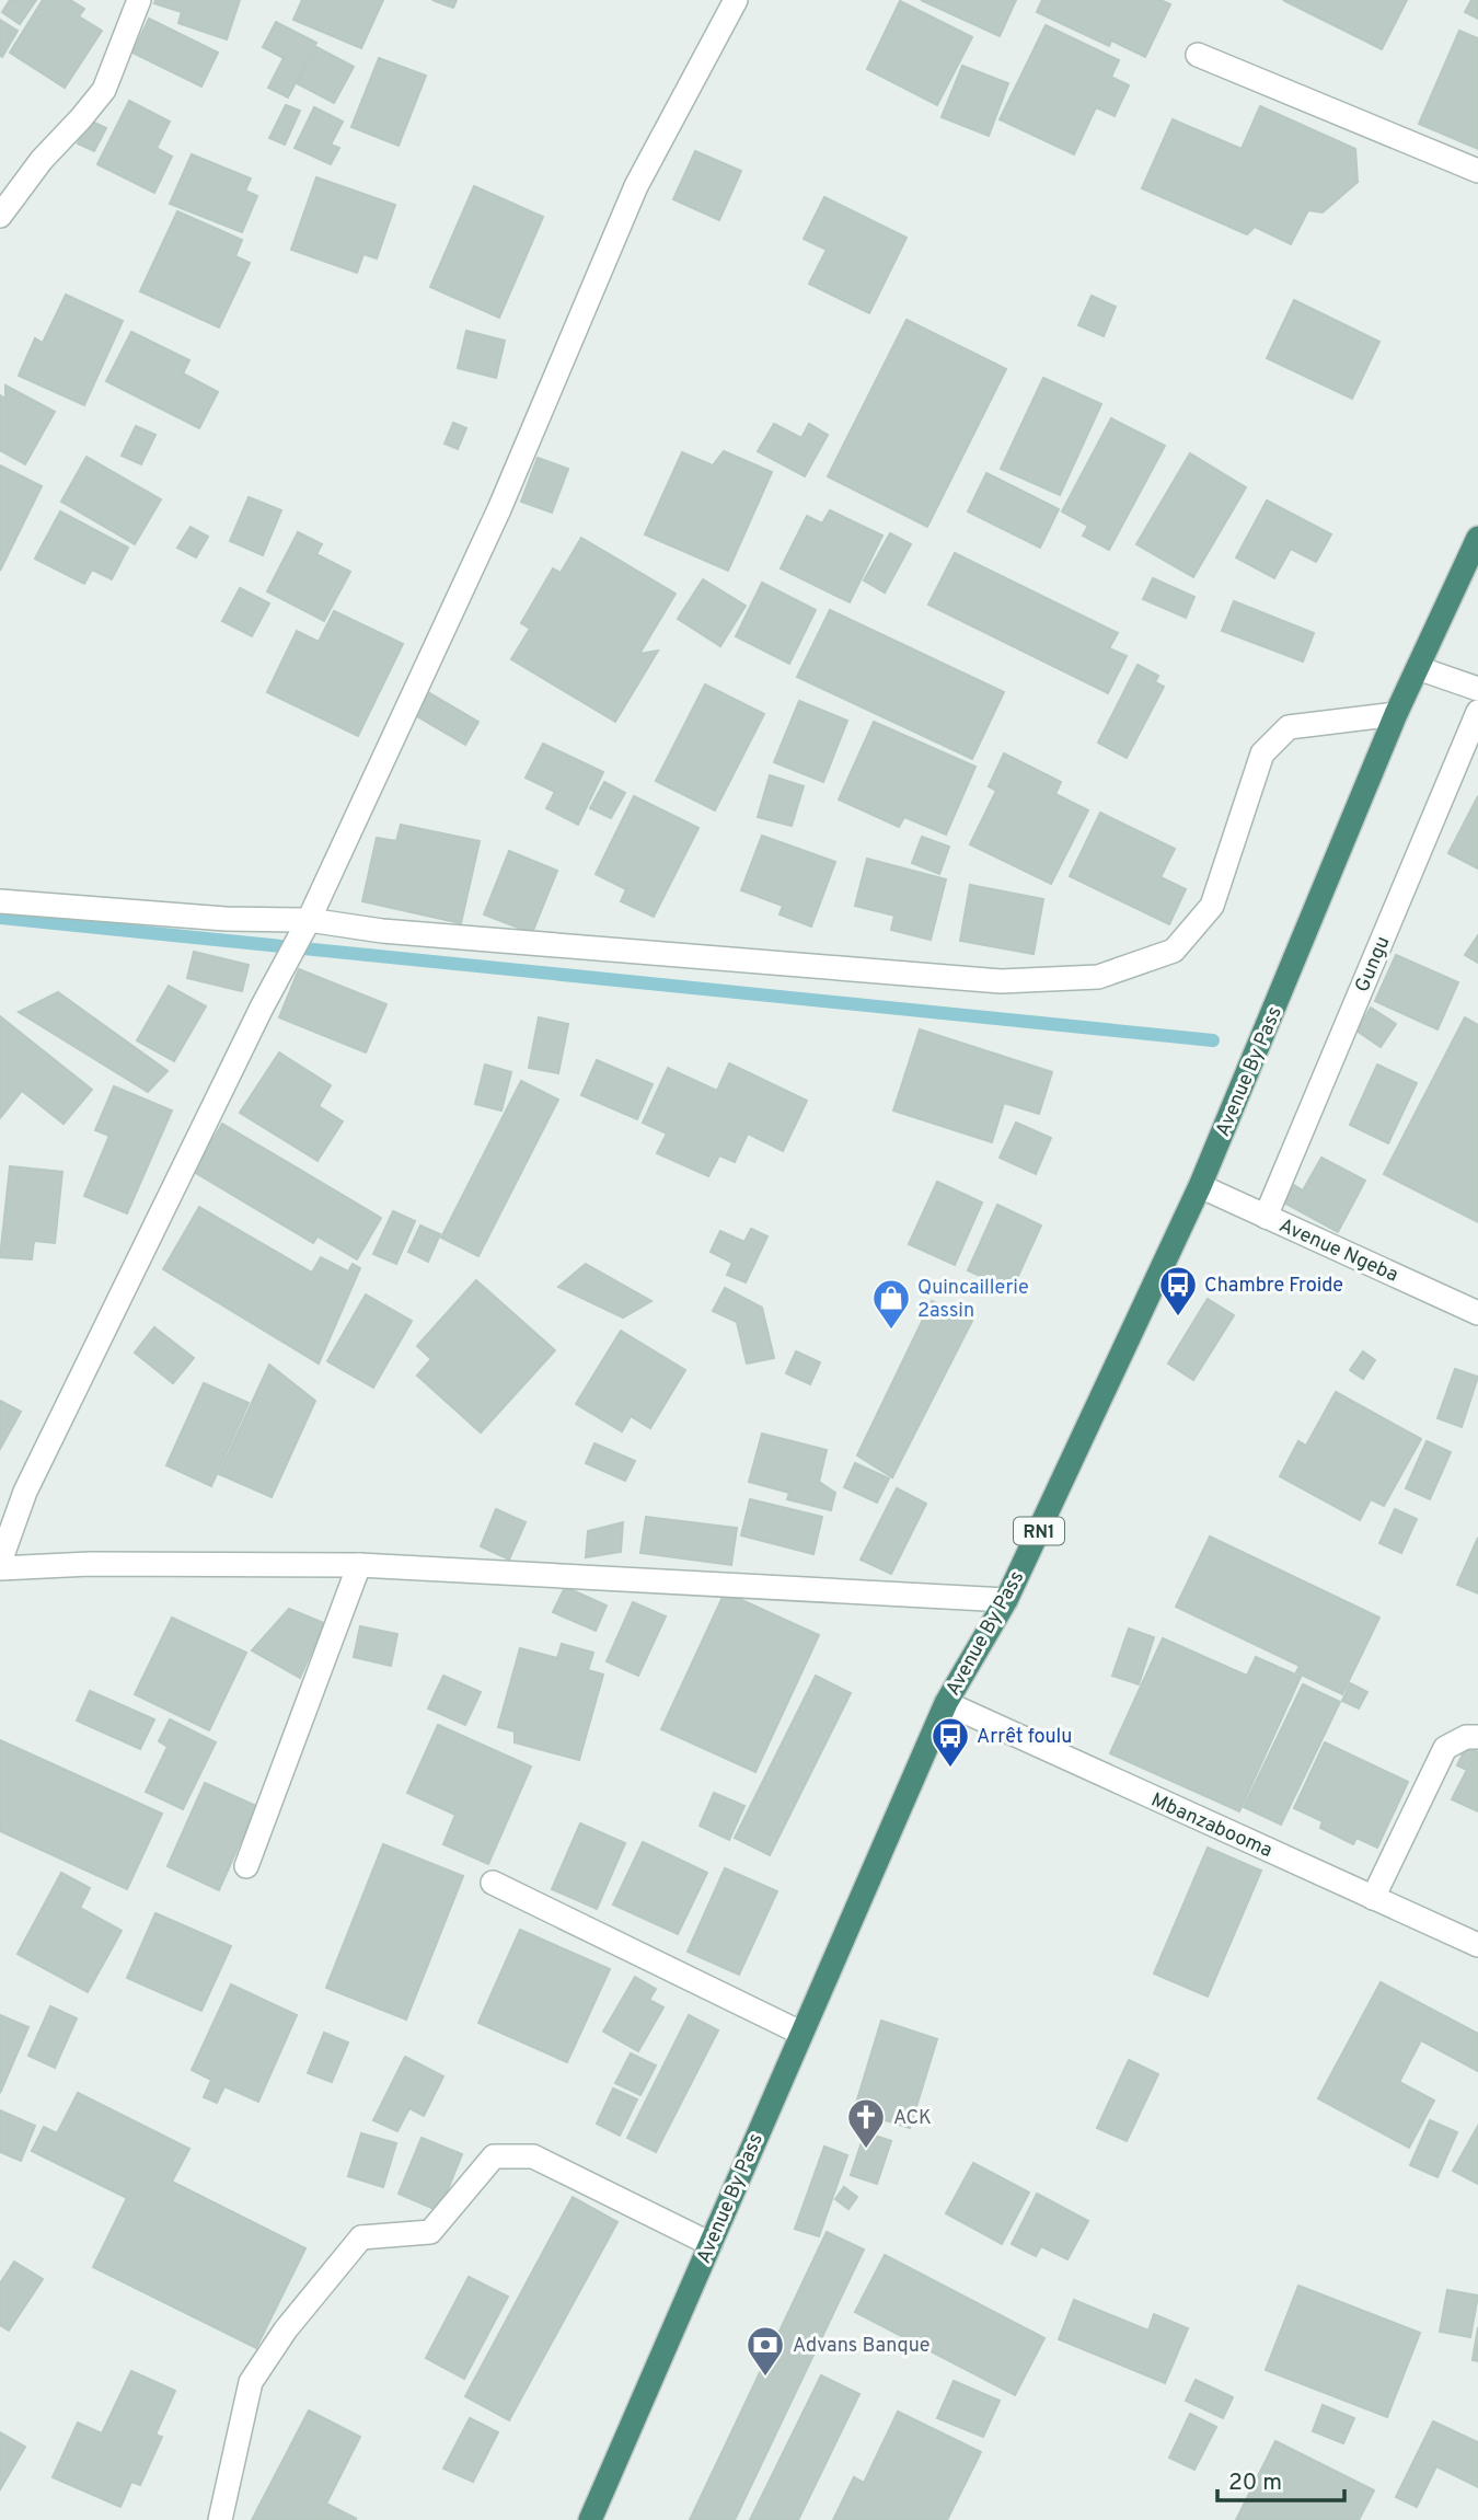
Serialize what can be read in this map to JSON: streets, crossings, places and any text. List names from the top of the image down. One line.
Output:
{"streets":{"highway":["Avenue By Pass","RN1"],"street":["Gungu","Avenue Ngeba","Mbanzabooma"]},"crossings":[["Gungu","Avenue Ngeba"],["Avenue By Pass","Avenue Ngeba"],["Avenue By Pass","Mbanzabooma"]],"places":{"bus stop":["Chambre Froide","Arrêt foulu"],"shop":["Quincaillerie 2assin"],"church":["ACK"],"bank":["Advans Banque"]},"scale_bar":"20 m"}
